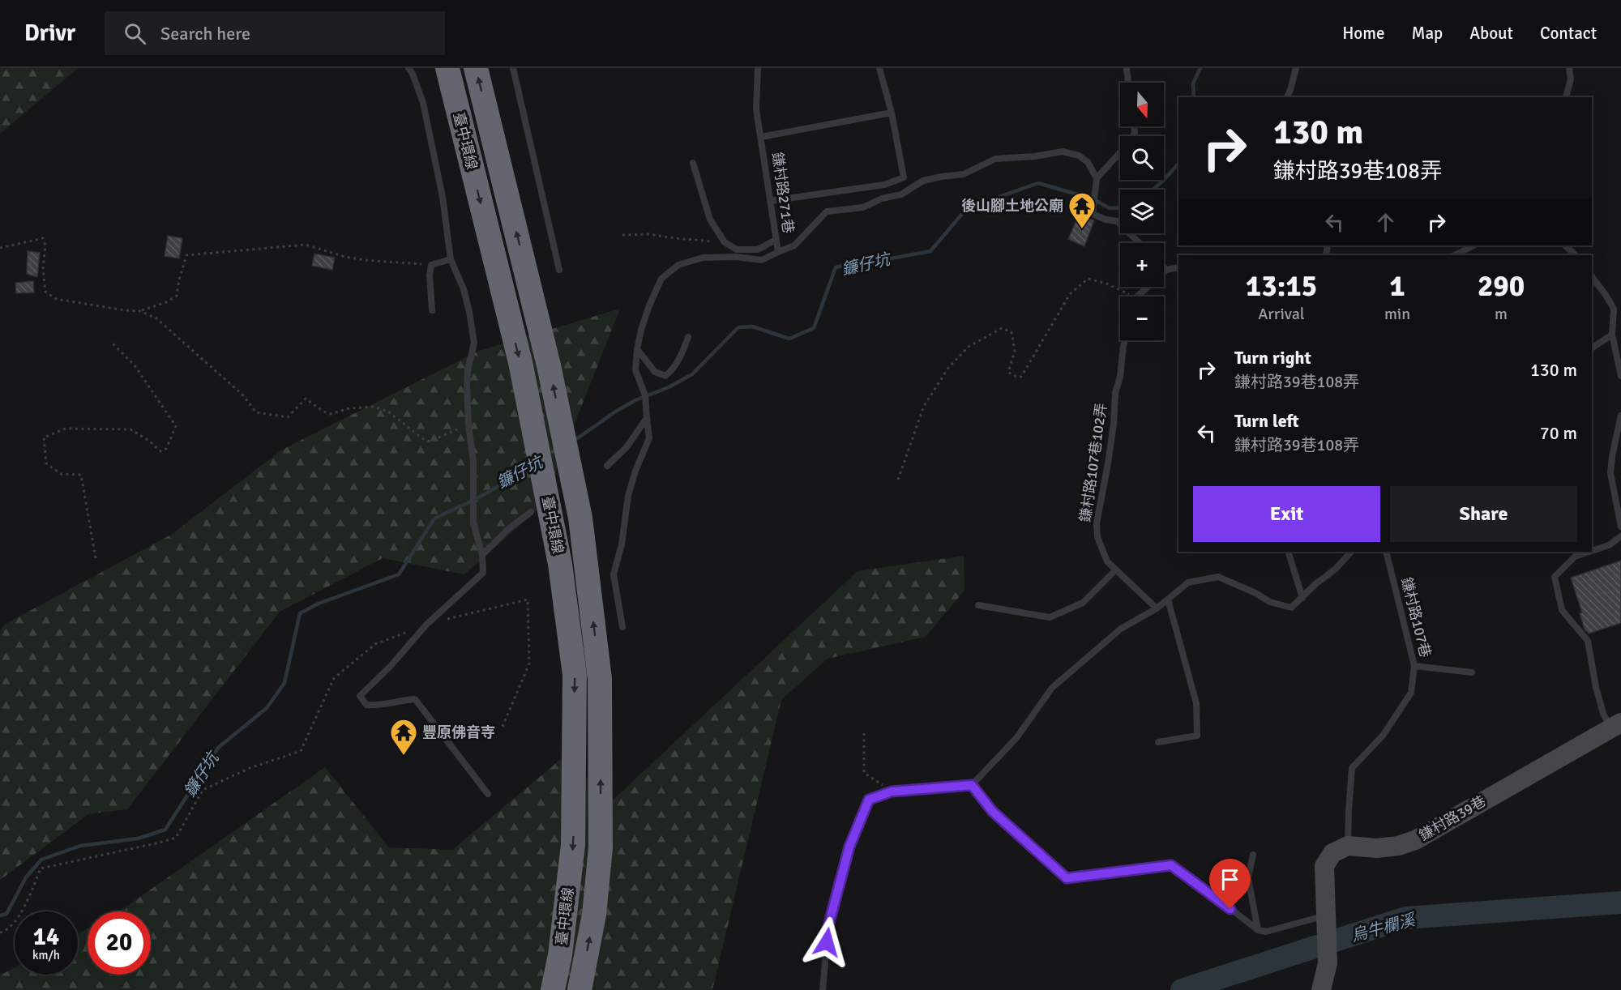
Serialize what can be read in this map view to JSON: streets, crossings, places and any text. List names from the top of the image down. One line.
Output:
{"streets":{"highway":["臺中環線"],"street":["鎌村路39巷"],"lane":["鎌村路271巷","鎌村路107巷102弄","鎌村路107巷"]},"crossings":[["鎌村路107巷","鎌村路39巷"]],"water":["鐮仔坑","烏牛欄溪"],"places":{"temple":["後山腳土地公廟","豐原佛音寺"]},"north":"bottom","page":{"header":"Drivr","search":"Search here","nav":["Home","Map","About","Contact"],"map_buttons":["+","−"],"turn":["130 m","鎌村路39巷108弄"],"eta":["13:15","Arrival","1","min","290","m"],"list":[{"name":"Turn right","note":"鎌村路39巷108弄","value":"130 m"},{"name":"Turn left","note":"鎌村路39巷108弄","value":"70 m"}],"buttons":["Exit","Share"],"speed":"14 km/h","limit":"20"}}
